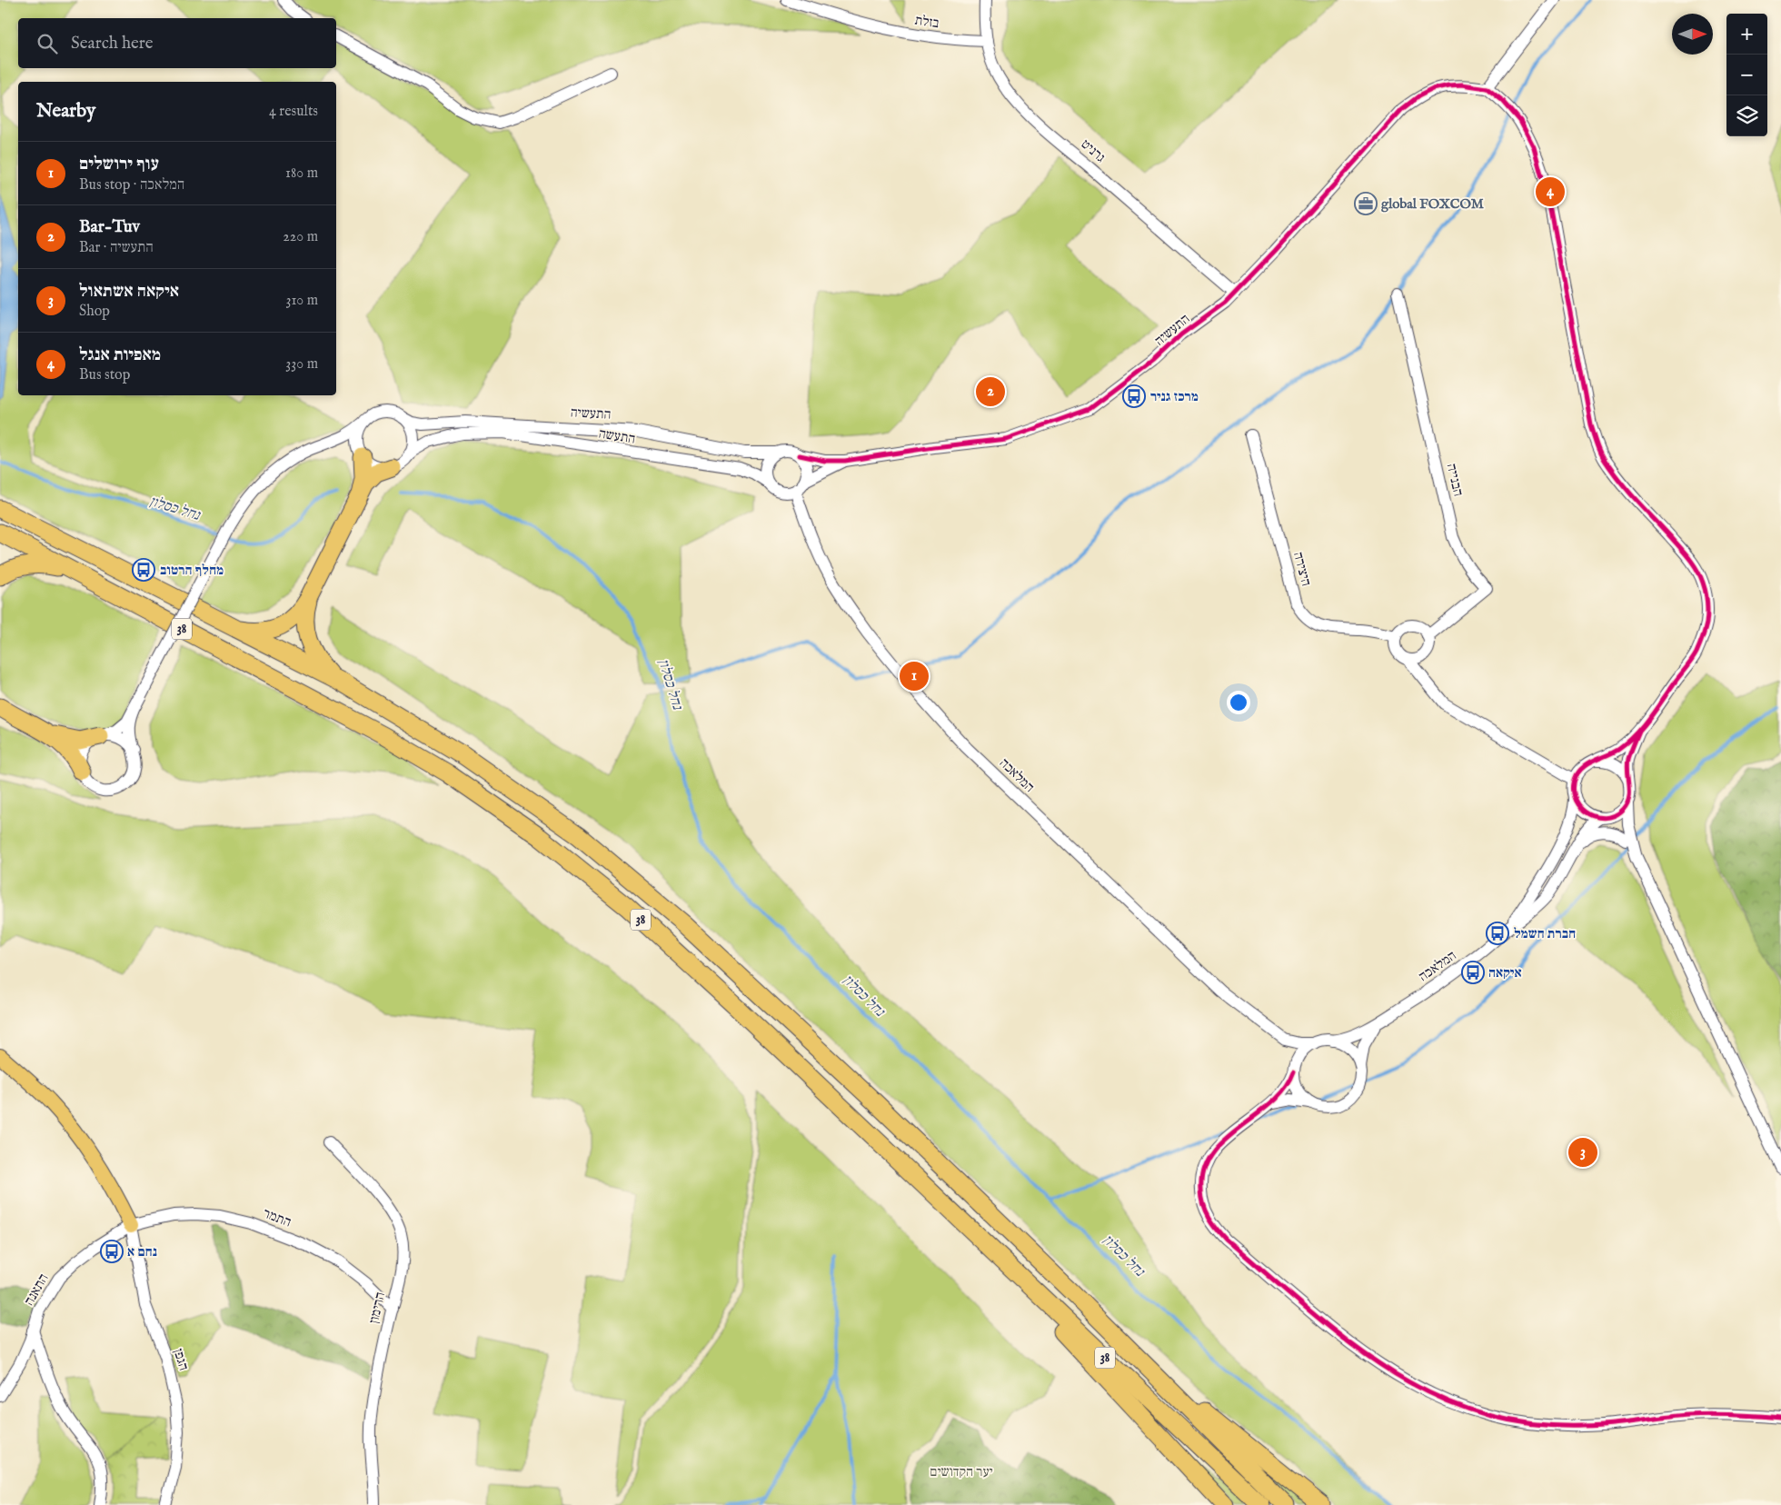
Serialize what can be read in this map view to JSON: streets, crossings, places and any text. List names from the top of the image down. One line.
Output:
{"streets":{"highway":["38"],"street":["בזלת","גרניט","התעשיה","התעשה","הבנייה","היצירה","המלאכה","התמר","התאנה","הרימון","הגפן"]},"crossings":[["בזלת","גרניט"],["גרניט","התעשיה"],["התעשיה","התעשה"],["התעשיה","המלאכה"],["התעשה","המלאכה"],["הבנייה","היצירה"],["התמר","התאנה"],["התמר","הרימון"],["התמר","הגפן"],["התאנה","הגפן"]],"water":["נחל כסלון"],"parks":["יער הקדושים"],"places":{"office":["global FOXCOM"],"bus stop":["מרכז גניר","מחלף הרטוב","חברת חשמל","איקאה","נחם א"]},"north":"right","page":{"map_buttons":["+","−"],"search":"Search here","heading":["Nearby","4 results"],"list":[{"mark":"1","name":"עוף ירושלים","note":"Bus stop · המלאכה","value":"180 m"},{"mark":"2","name":"Bar-Tuv","note":"Bar · התעשיה","value":"220 m"},{"mark":"3","name":"איקאה אשתאול","note":"Shop","value":"310 m"},{"mark":"4","name":"מאפיות אנגל","note":"Bus stop","value":"330 m"}],"pins":["4","2","1","3"]}}
